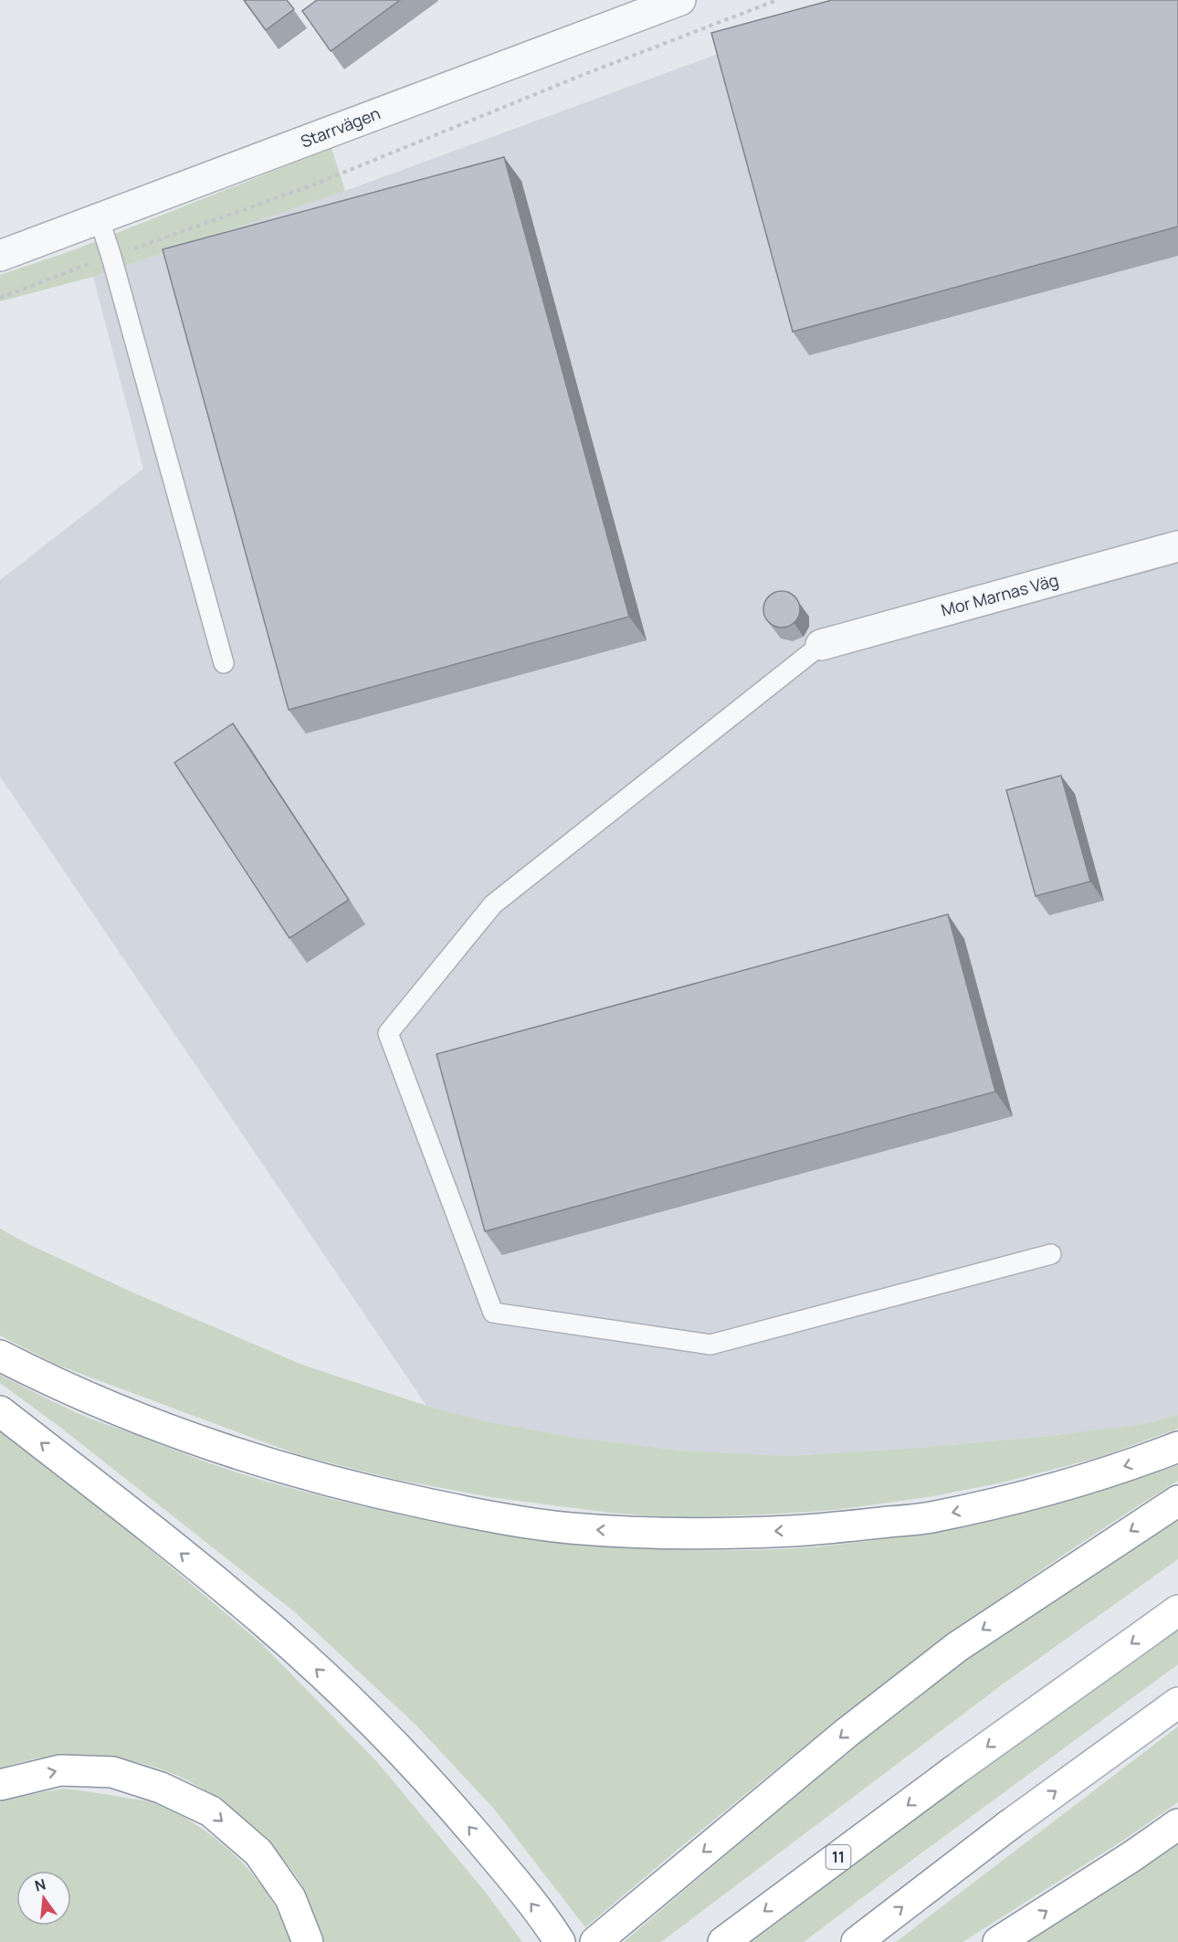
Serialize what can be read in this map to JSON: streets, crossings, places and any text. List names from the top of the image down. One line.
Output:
{"streets":{"main road":["11"],"street":["Starrvägen","Mor Marnas Väg"]},"north":"top"}
